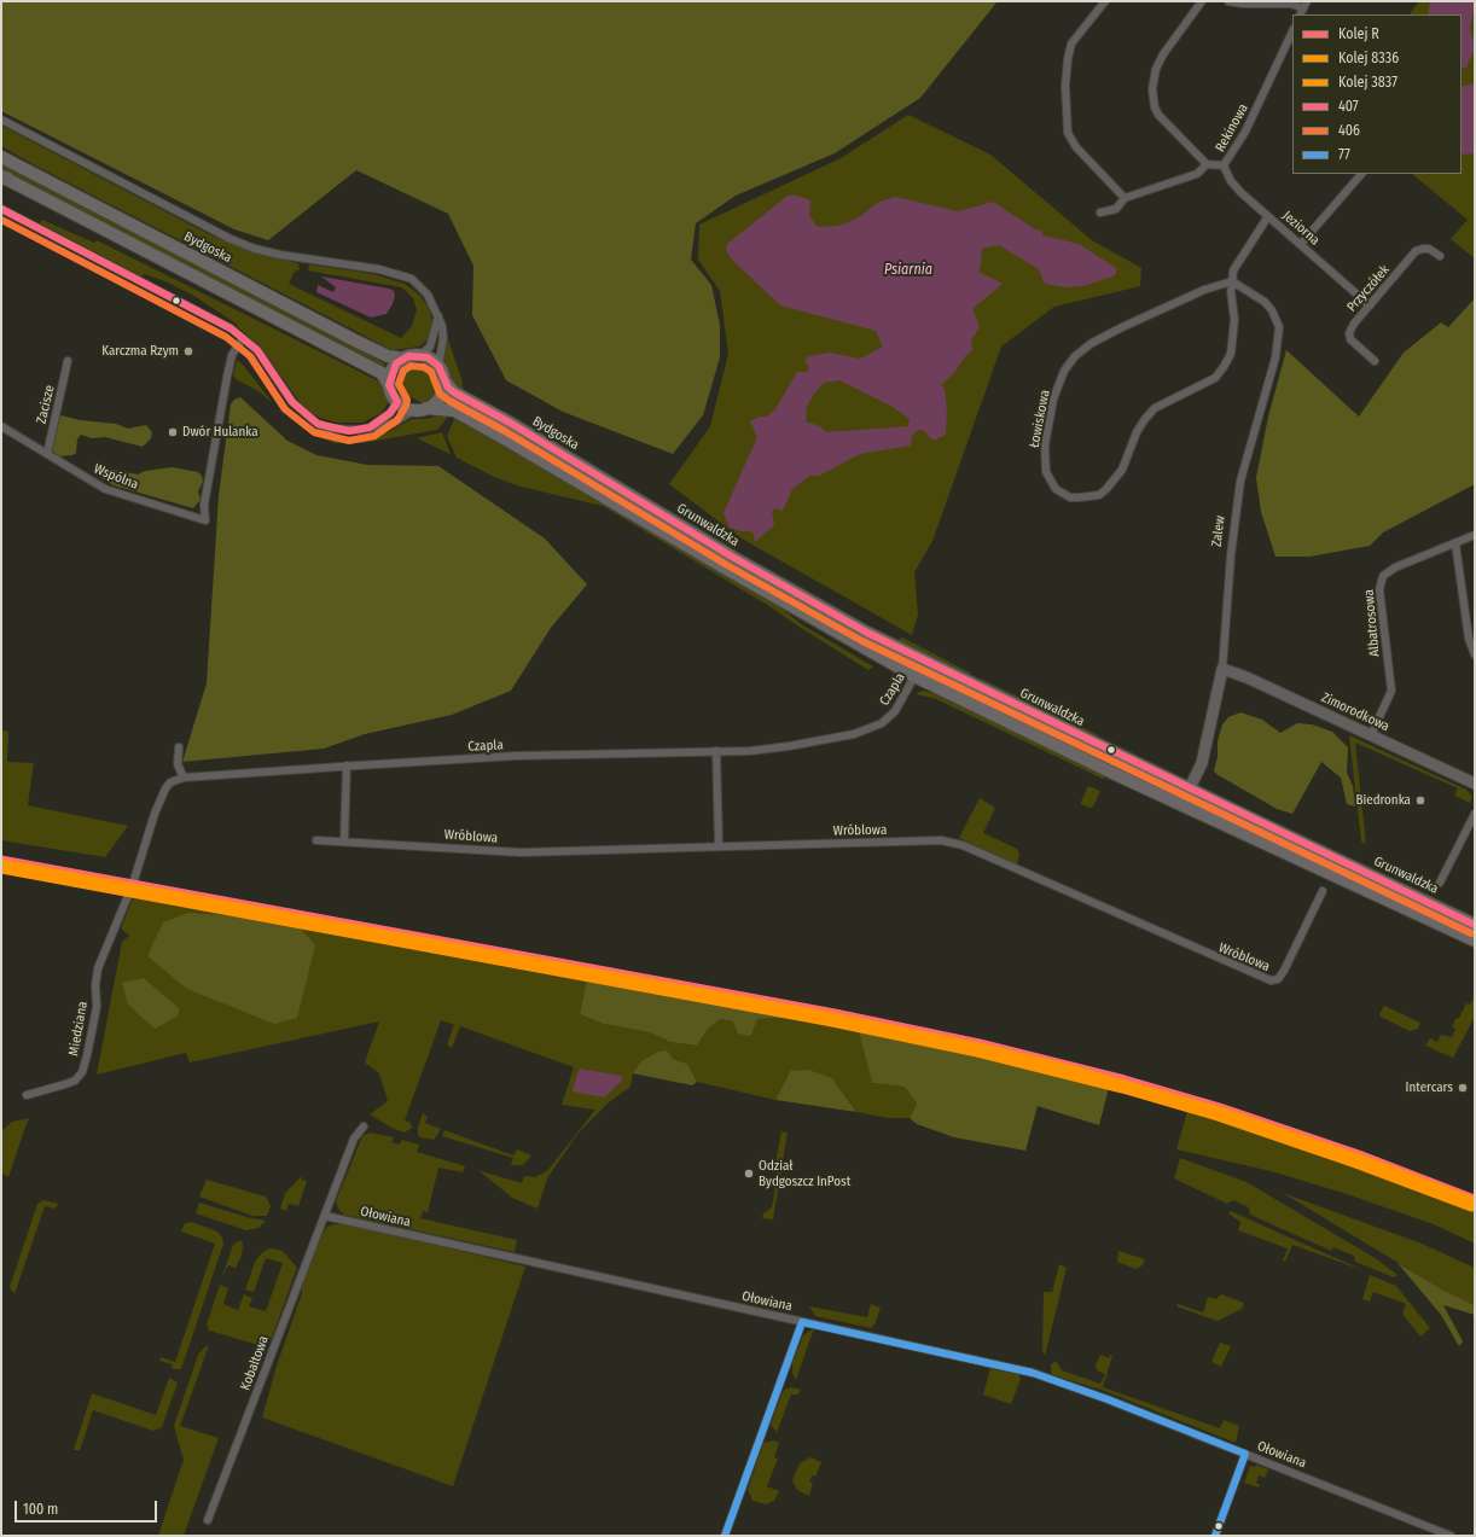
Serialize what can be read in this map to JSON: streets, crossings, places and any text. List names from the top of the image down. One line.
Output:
{"streets":{"main road":["Bydgoska","Grunwaldzka"],"street":["Rekinowa","Jeziorna","Przyczółek","Zacisze","Łowiskowa","Wspólna","Zalew","Albatrosowa","Czapla","Zimorodkowa","Wróblowa","Miedziana","Ołowiana","Kobaltowa"]},"crossings":[["Rekinowa","Jeziorna"],["Jeziorna","Przyczółek"],["Jeziorna","Łowiskowa"],["Bydgoska","Grunwaldzka"],["Zacisze","Wspólna"],["Łowiskowa","Zalew"],["Grunwaldzka","Zalew"],["Grunwaldzka","Czapla"],["Zalew","Zimorodkowa"],["Albatrosowa","Zimorodkowa"],["Czapla","Miedziana"],["Ołowiana","Kobaltowa"]],"water":["Psiarnia"],"places":["Karczma Rzym","Dwór Hulanka","Biedronka","Intercars","Odział Bydgoszcz InPost"],"lines":["transit line 407","transit line 406","rail line R","rail line 3837","rail line 8336","transit line 77"],"legend":["Kolej R","Kolej 8336","Kolej 3837","407","406","77"],"scale_bar":"100 m"}
